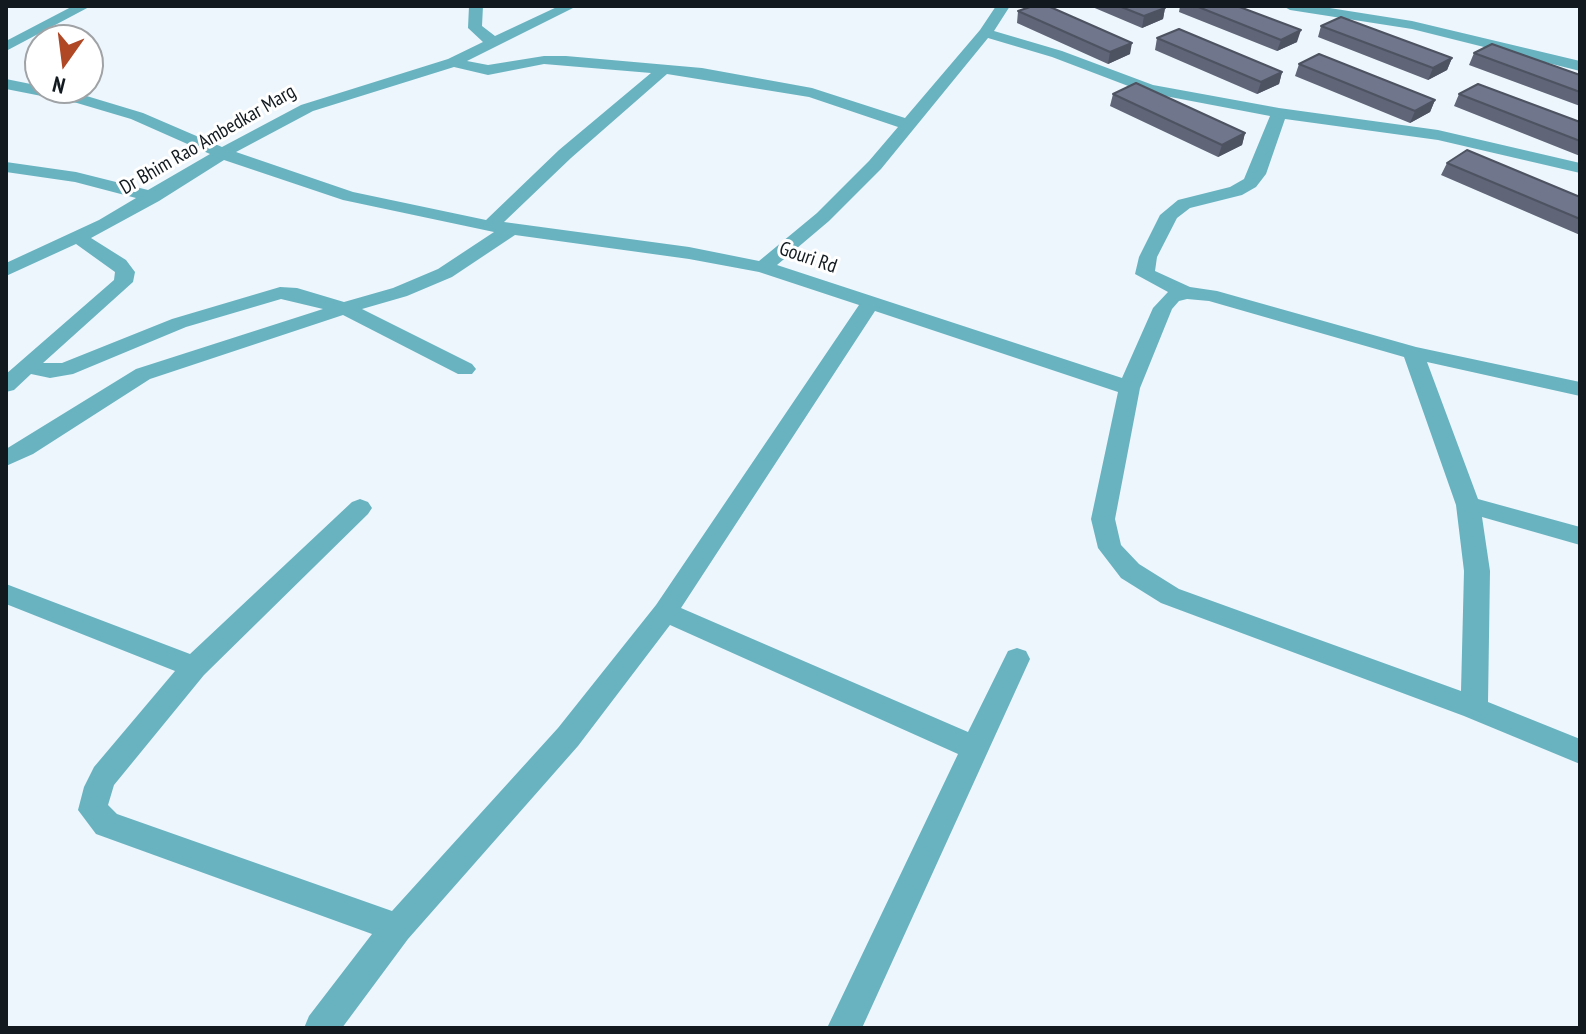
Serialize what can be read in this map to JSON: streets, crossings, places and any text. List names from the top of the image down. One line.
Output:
{"streets":{"street":["Dr Bhim Rao Ambedkar Marg","Gouri Rd"]},"north":"bottom"}
